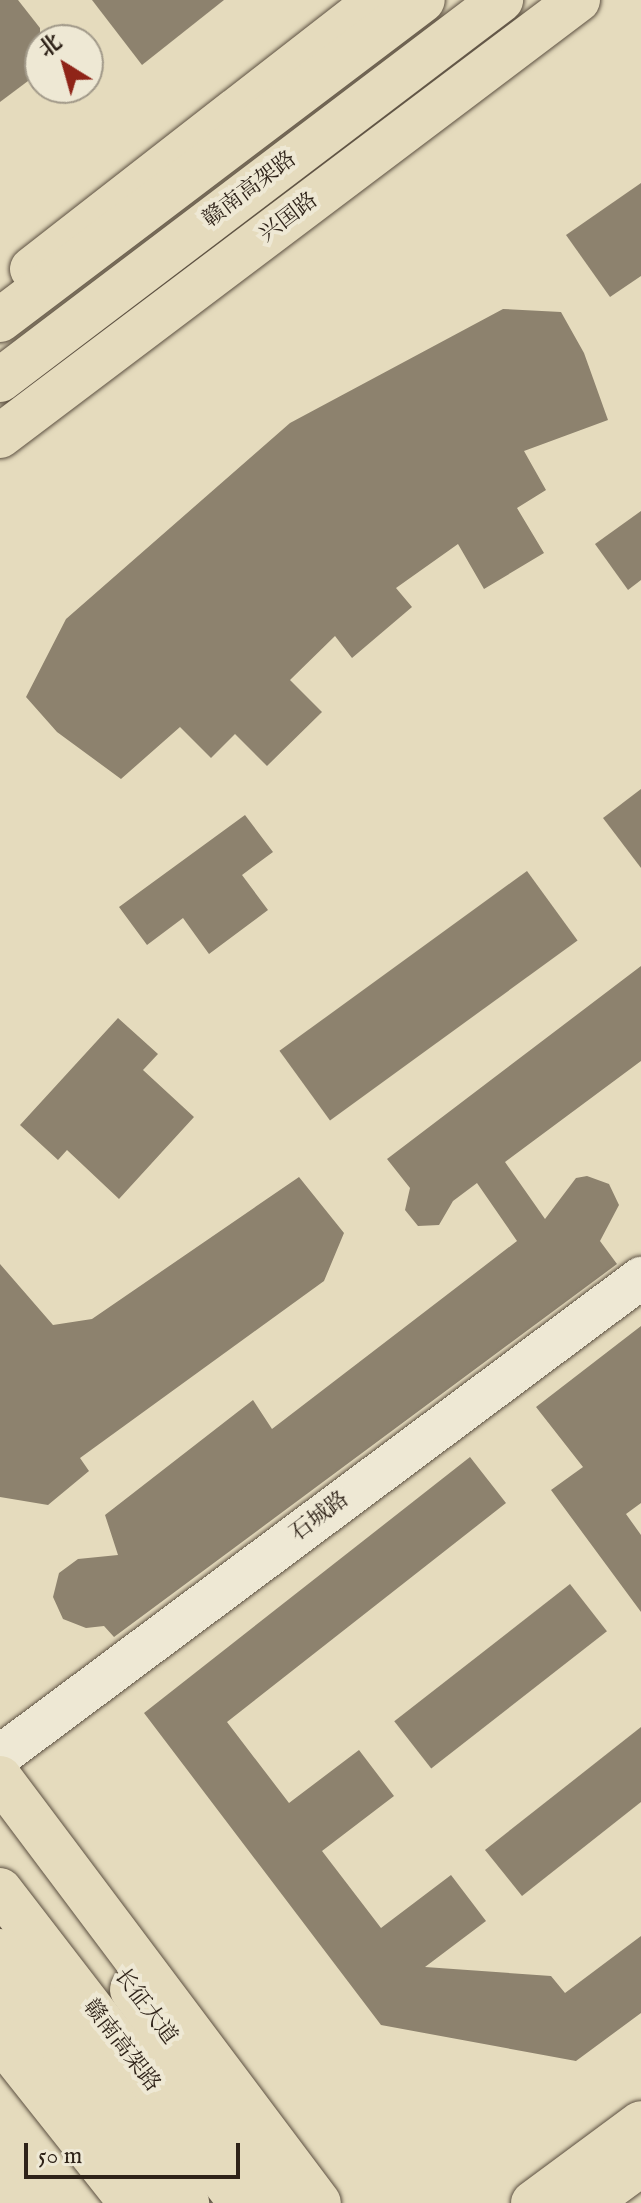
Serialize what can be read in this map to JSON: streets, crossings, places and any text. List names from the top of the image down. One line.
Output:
{"streets":{"main road":["赣南高架路","兴国路","长征大道"],"street":["石城路"]},"scale_bar":"50 m","north":"top left"}
